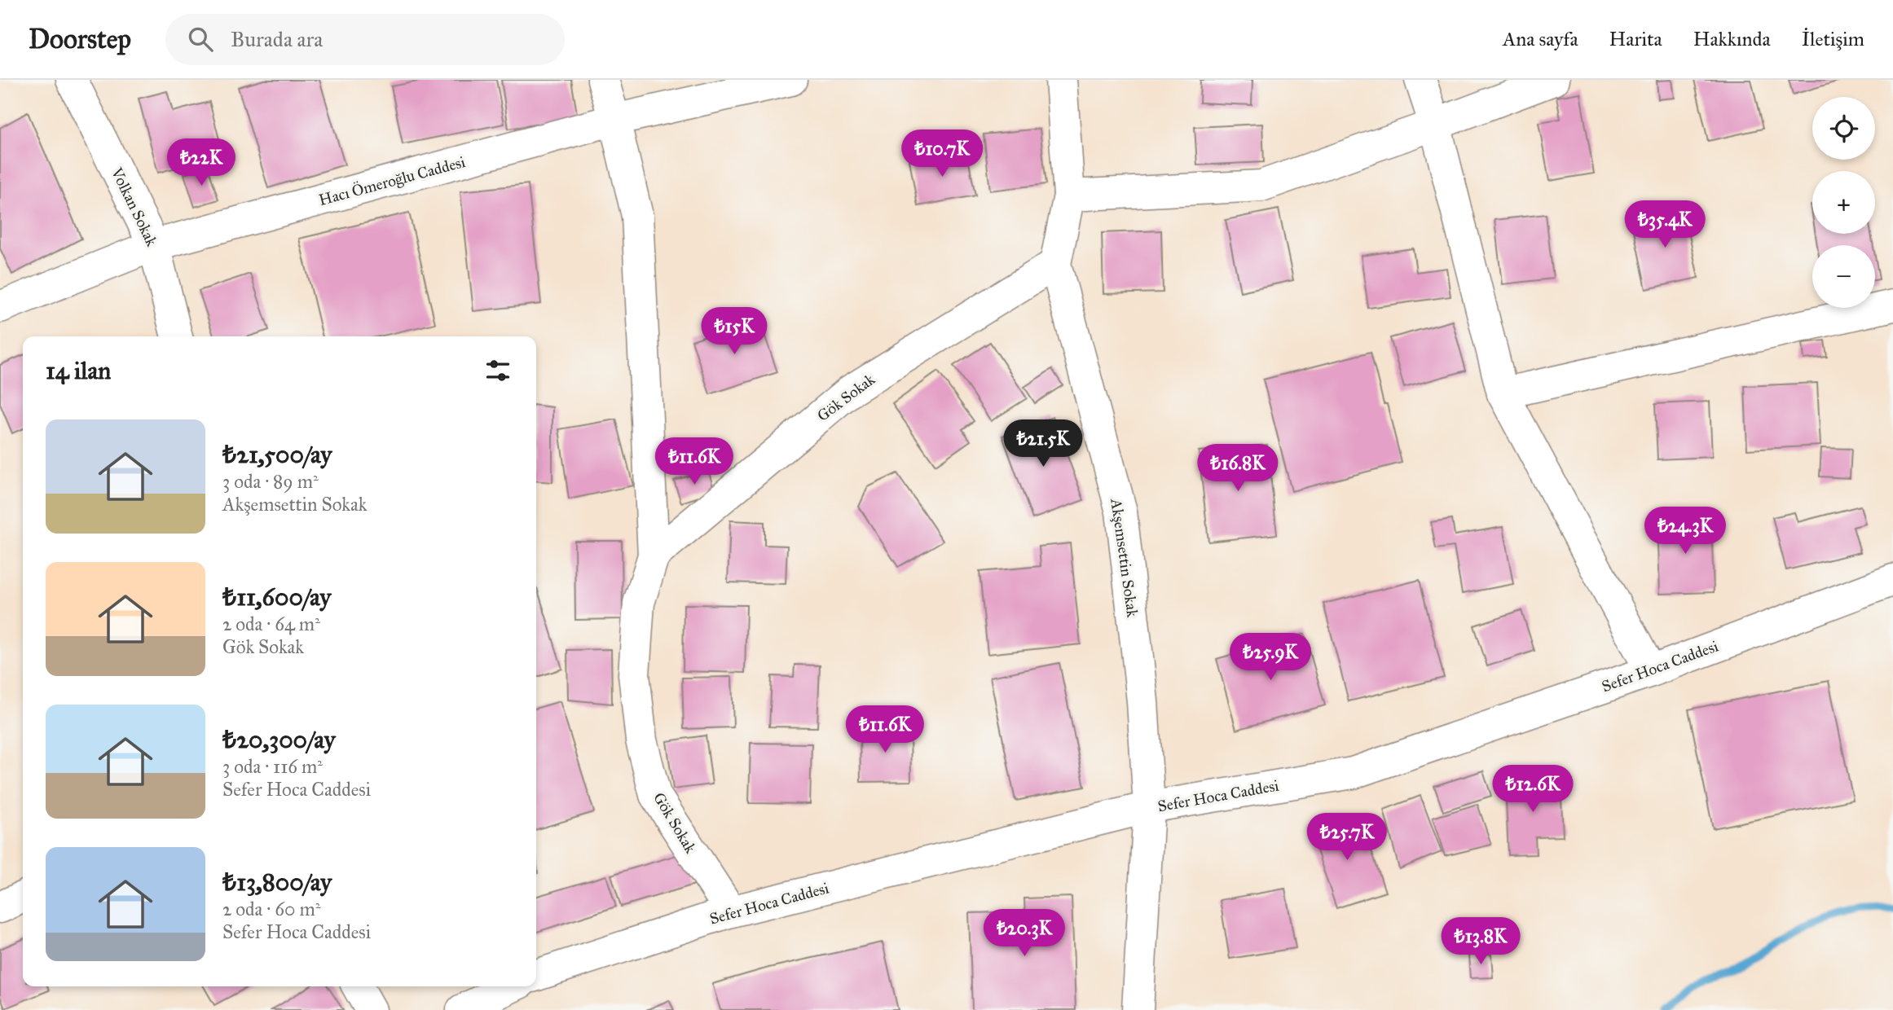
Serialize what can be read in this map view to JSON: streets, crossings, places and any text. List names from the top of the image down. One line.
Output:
{"streets":{"street":["Hacı Ömeroğlu Caddesi","Volkan Sokak","Gök Sokak","Akşemsettin Sokak","Sefer Hoca Caddesi"]},"crossings":[["Hacı Ömeroğlu Caddesi","Volkan Sokak"],["Hacı Ömeroğlu Caddesi","Gök Sokak"],["Gök Sokak","Akşemsettin Sokak"],["Gök Sokak","Sefer Hoca Caddesi"],["Akşemsettin Sokak","Sefer Hoca Caddesi"]],"page":{"header":"Doorstep","search":"Burada ara","nav":["Ana sayfa","Harita","Hakkında","İletişim"],"map_buttons":["+","−"],"price":["₺10.7K","₺22K","₺35.4K","₺15K","₺21.5K","₺11.6K","₺16.8K","₺24.3K","₺25.9K","₺11.6K","₺12.6K","₺25.7K","₺20.3K","₺13.8K"],"heading":"14 ilan","list":[{"name":"₺21,500/ay","note":"3 oda · 89 m² · Akşemsettin Sokak"},{"name":"₺11,600/ay","note":"2 oda · 64 m² · Gök Sokak"},{"name":"₺20,300/ay","note":"3 oda · 116 m² · Sefer Hoca Caddesi"},{"name":"₺13,800/ay","note":"2 oda · 60 m² · Sefer Hoca Caddesi"}]}}
